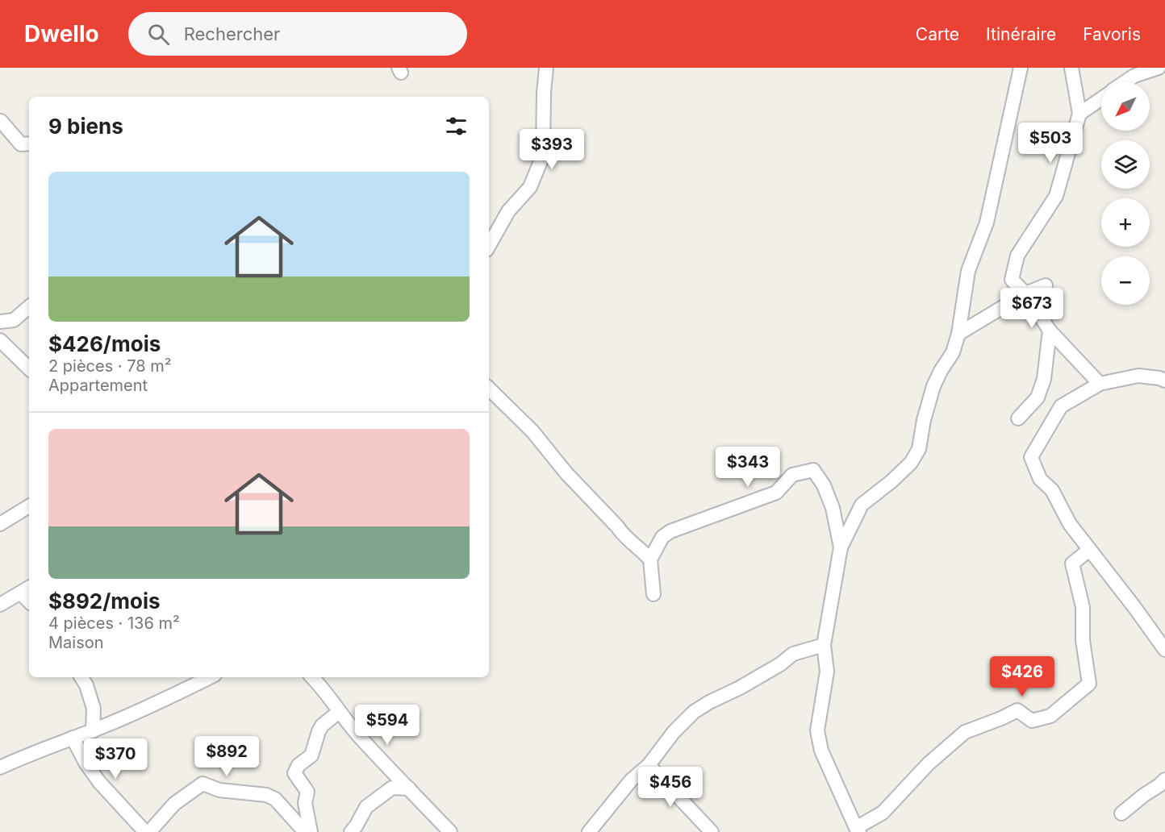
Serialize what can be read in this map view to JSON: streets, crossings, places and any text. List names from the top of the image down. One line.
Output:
{"north":"bottom left","page":{"header":"Dwello","search":"Rechercher","nav":["Carte","Itinéraire","Favoris"],"map_buttons":["+","−"],"heading":"9 biens","price":["$503","$393","$673","$343","$426","$594","$892","$370","$456"],"list":[{"name":"$426/mois","note":"2 pièces · 78 m² · Appartement"},{"name":"$892/mois","note":"4 pièces · 136 m² · Maison"}]}}
